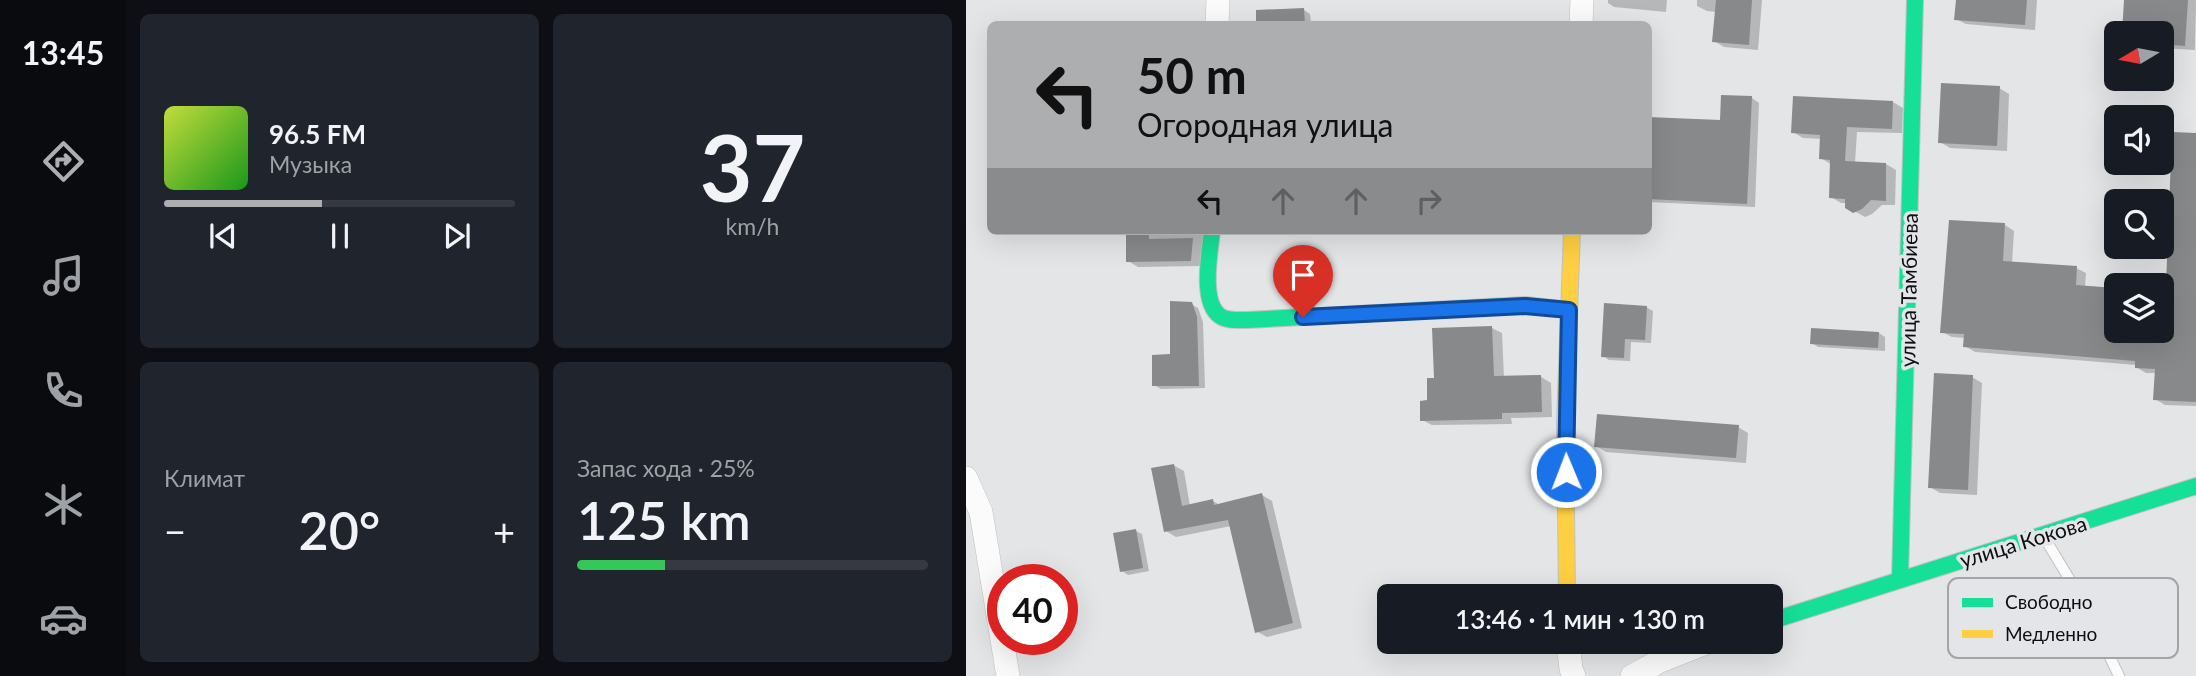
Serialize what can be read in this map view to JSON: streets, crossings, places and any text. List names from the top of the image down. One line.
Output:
{"streets":{"street":["улица Тамбиева","улица Кокова"]},"crossings":[["улица Тамбиева","улица Кокова"]],"legend":["Свободно","Медленно"],"north":"left","page":{"tabs":"13:45","tile":[["37","km/h"],"Климат",["Запас хода · 25%","125 km"]],"turn":["50 m","Огородная улица"],"song":["96.5 FM","Музыка"],"heat":["−","20°","+"],"limit":"40","trip":"13:46 · 1 мин · 130 m"}}
